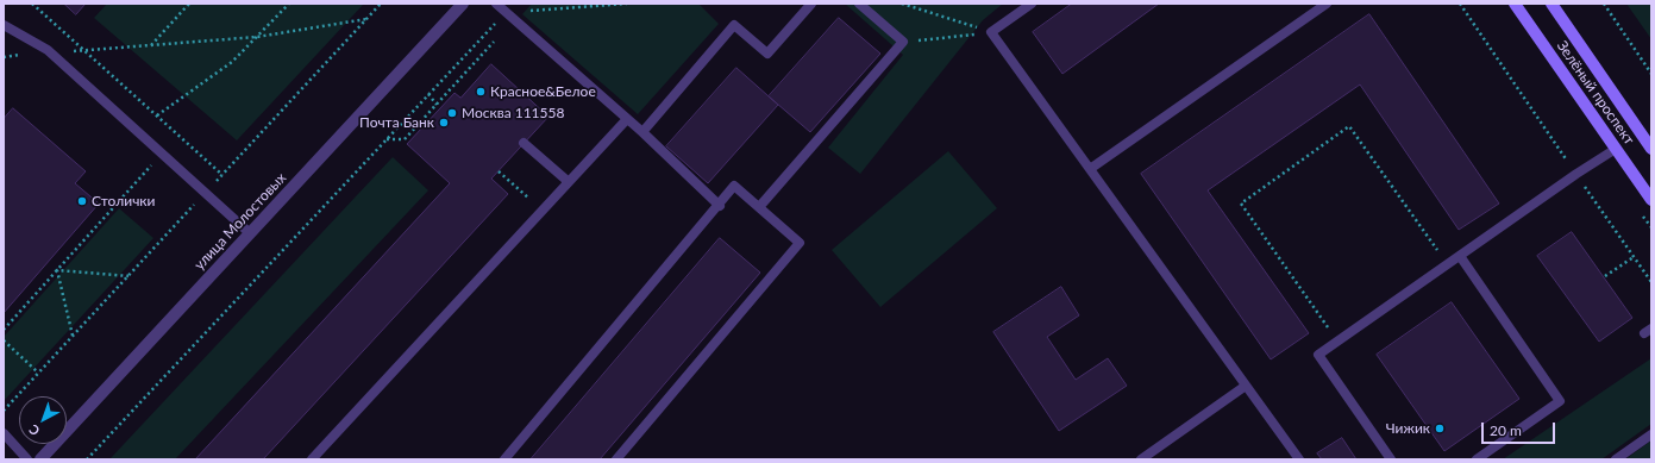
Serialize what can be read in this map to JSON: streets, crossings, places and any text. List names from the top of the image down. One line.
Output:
{"streets":{"main road":["Зелёный проспект"],"street":["улица Молостовых"]},"places":["Красное&Белое","Москва 111558","Почта Банк","Столички","Чижик"],"scale_bar":"20 m","north":"bottom left"}
